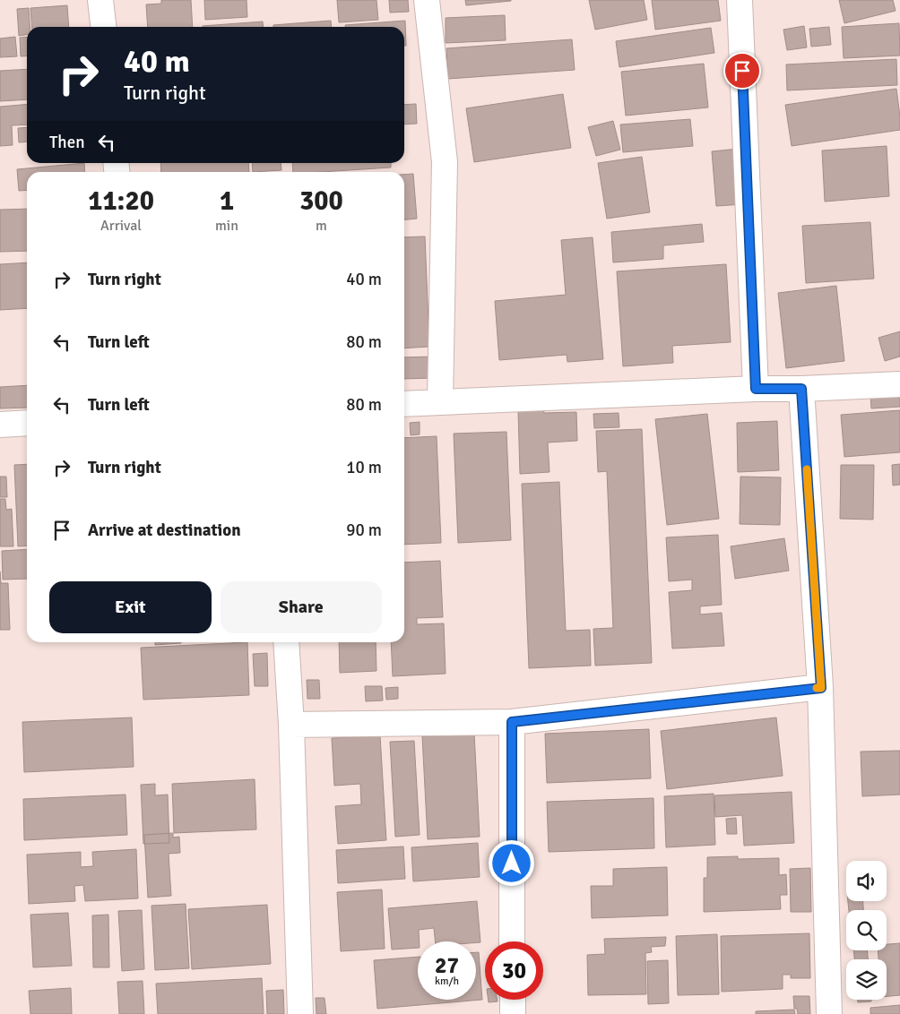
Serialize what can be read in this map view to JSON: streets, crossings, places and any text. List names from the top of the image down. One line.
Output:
{"page":{"turn":["40 m","Turn right"],"then":"Then","eta":["11:20","Arrival","1","min","300","m"],"list":[{"name":"Turn right","value":"40 m"},{"name":"Turn left","value":"80 m"},{"name":"Turn left","value":"80 m"},{"name":"Turn right","value":"10 m"},{"name":"Arrive at destination","value":"90 m"}],"buttons":["Exit","Share"],"speed":"27 km/h","limit":"30"}}
